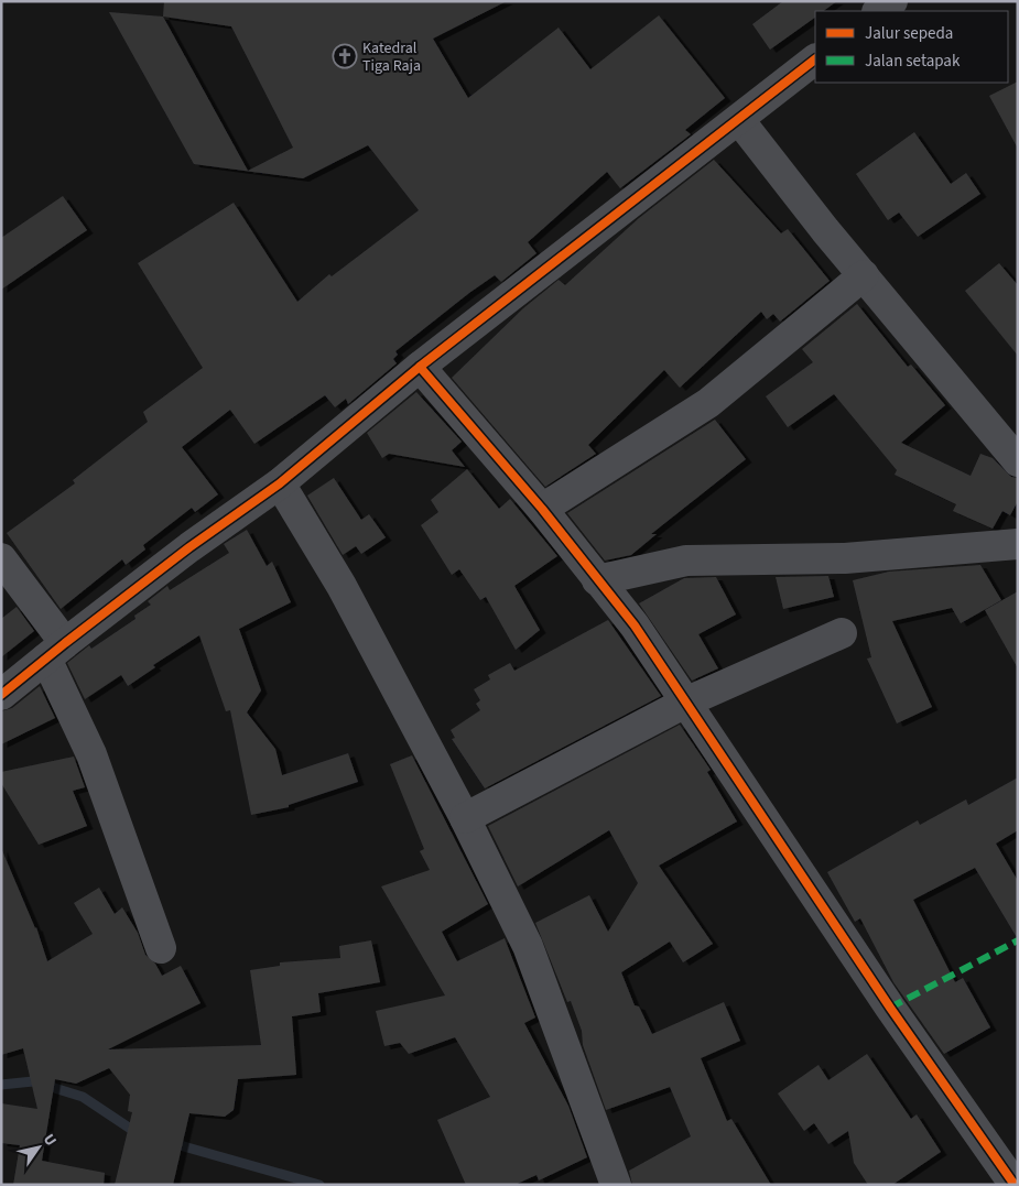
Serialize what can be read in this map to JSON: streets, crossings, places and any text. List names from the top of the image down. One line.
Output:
{"places":{"church":["Katedral Tiga Raja"]},"legend":["Jalur sepeda","Jalan setapak"],"north":"top right"}
